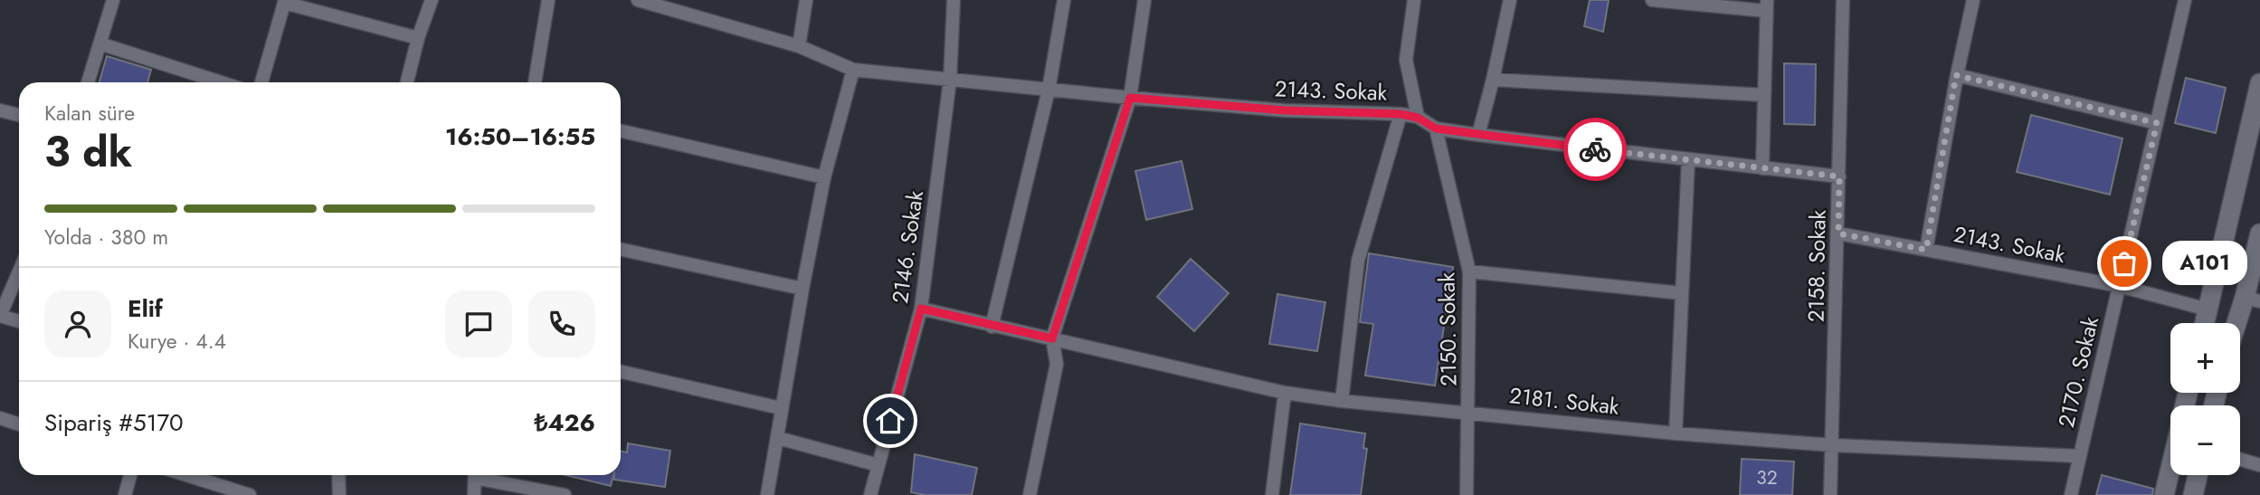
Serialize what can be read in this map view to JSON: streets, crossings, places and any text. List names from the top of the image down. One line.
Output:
{"streets":{"street":["2143. Sokak","2146. Sokak","2158. Sokak","2150. Sokak","2170. Sokak","2181. Sokak"]},"crossings":[["2143. Sokak","2146. Sokak"],["2143. Sokak","2158. Sokak"],["2143. Sokak","2150. Sokak"],["2143. Sokak","2170. Sokak"],["2146. Sokak","2181. Sokak"],["2158. Sokak","2181. Sokak"],["2150. Sokak","2181. Sokak"],["2170. Sokak","2181. Sokak"]],"places":["A101"],"house_numbers":["32"],"page":{"heading":["3 dk","Kalan süre","16:50–16:55"],"panel":["Elif","Kurye · 4.4","Sipariş #5170","₺426"],"bar":"Yolda · 380 m","bubble":"A101","map_buttons":["+","−"]}}
